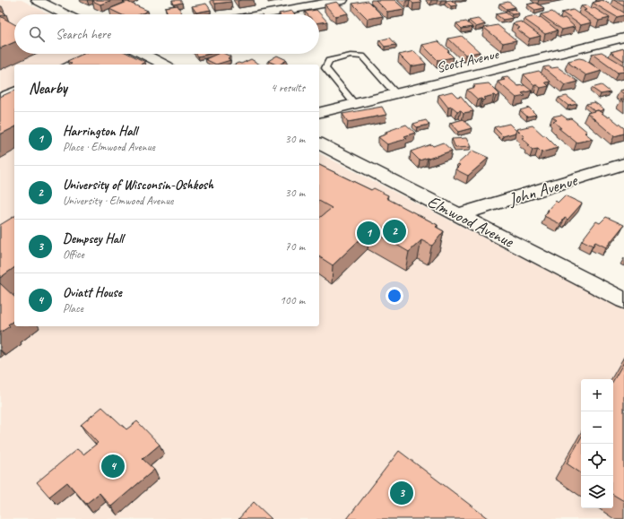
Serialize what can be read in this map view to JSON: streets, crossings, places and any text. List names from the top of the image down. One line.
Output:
{"streets":{"street":["Scott Avenue","John Avenue","Elmwood Avenue"]},"crossings":[["John Avenue","Elmwood Avenue"]],"page":{"search":"Search here","heading":["Nearby","4 results"],"list":[{"mark":"1","name":"Harrington Hall","note":"Place · Elmwood Avenue","value":"30 m"},{"mark":"2","name":"University of Wisconsin-Oshkosh","note":"University · Elmwood Avenue","value":"30 m"},{"mark":"3","name":"Dempsey Hall","note":"Office","value":"70 m"},{"mark":"4","name":"Oviatt House","note":"Place","value":"100 m"}],"pins":["2","1","4","3"],"map_buttons":["+","−"]}}
